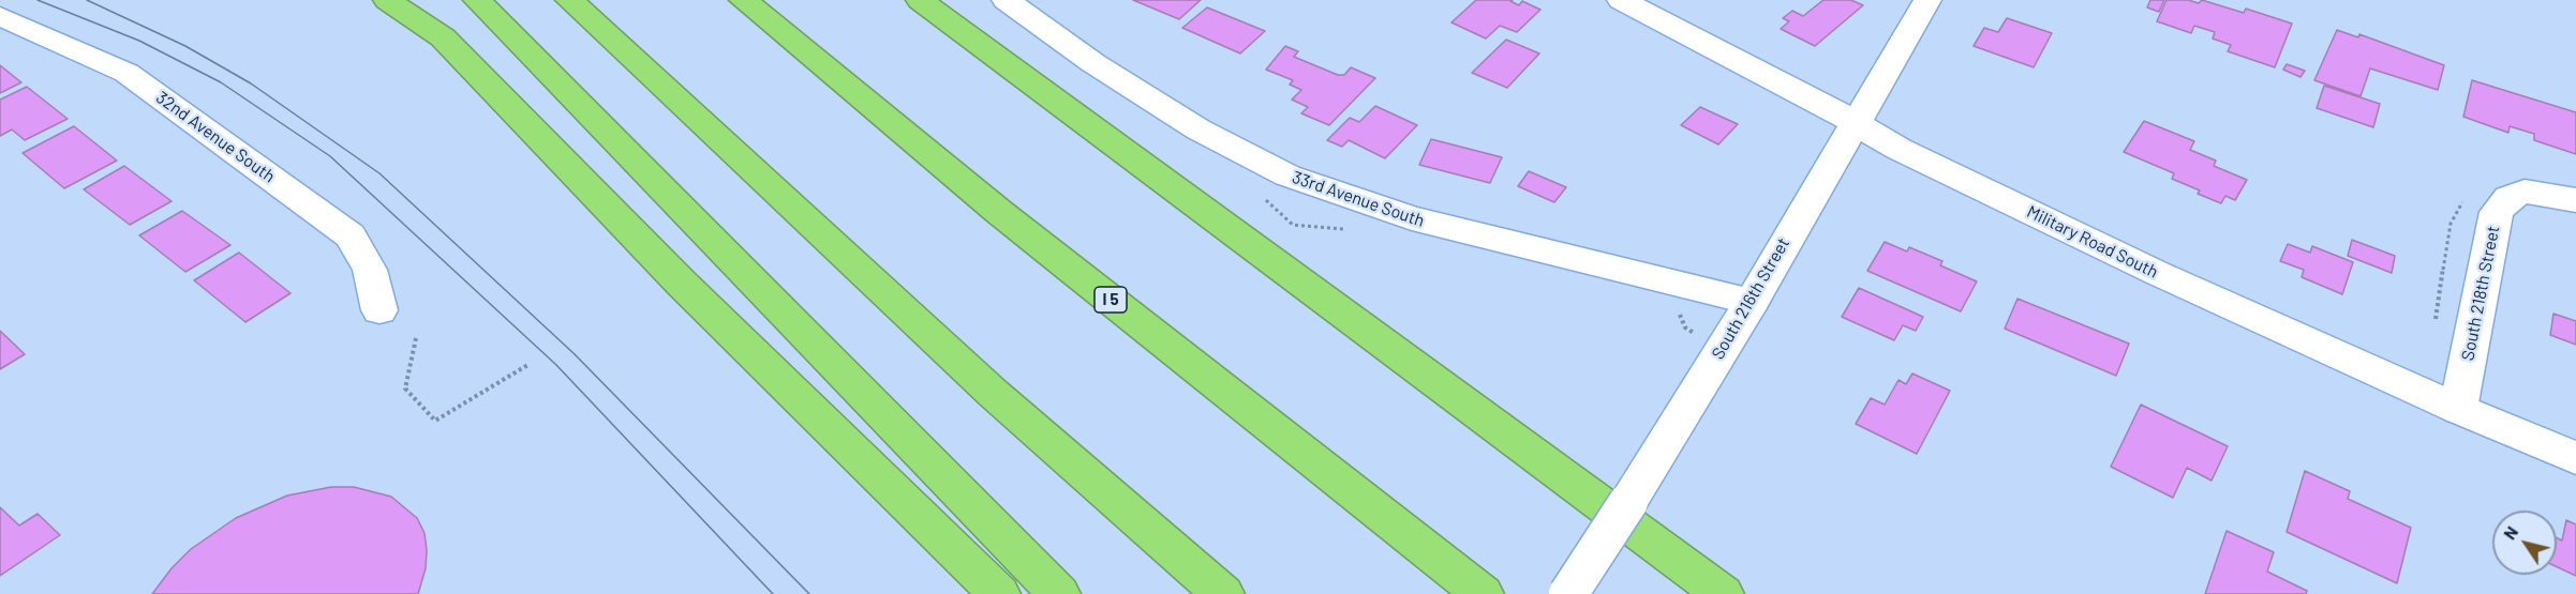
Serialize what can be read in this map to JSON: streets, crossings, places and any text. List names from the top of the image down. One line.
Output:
{"streets":{"highway":["I 5"],"street":["32nd Avenue South","33rd Avenue South","Military Road South","South 218th Street","South 216th Street"]},"crossings":[["33rd Avenue South","South 216th Street"],["Military Road South","South 218th Street"],["Military Road South","South 216th Street"]],"north":"top left"}
